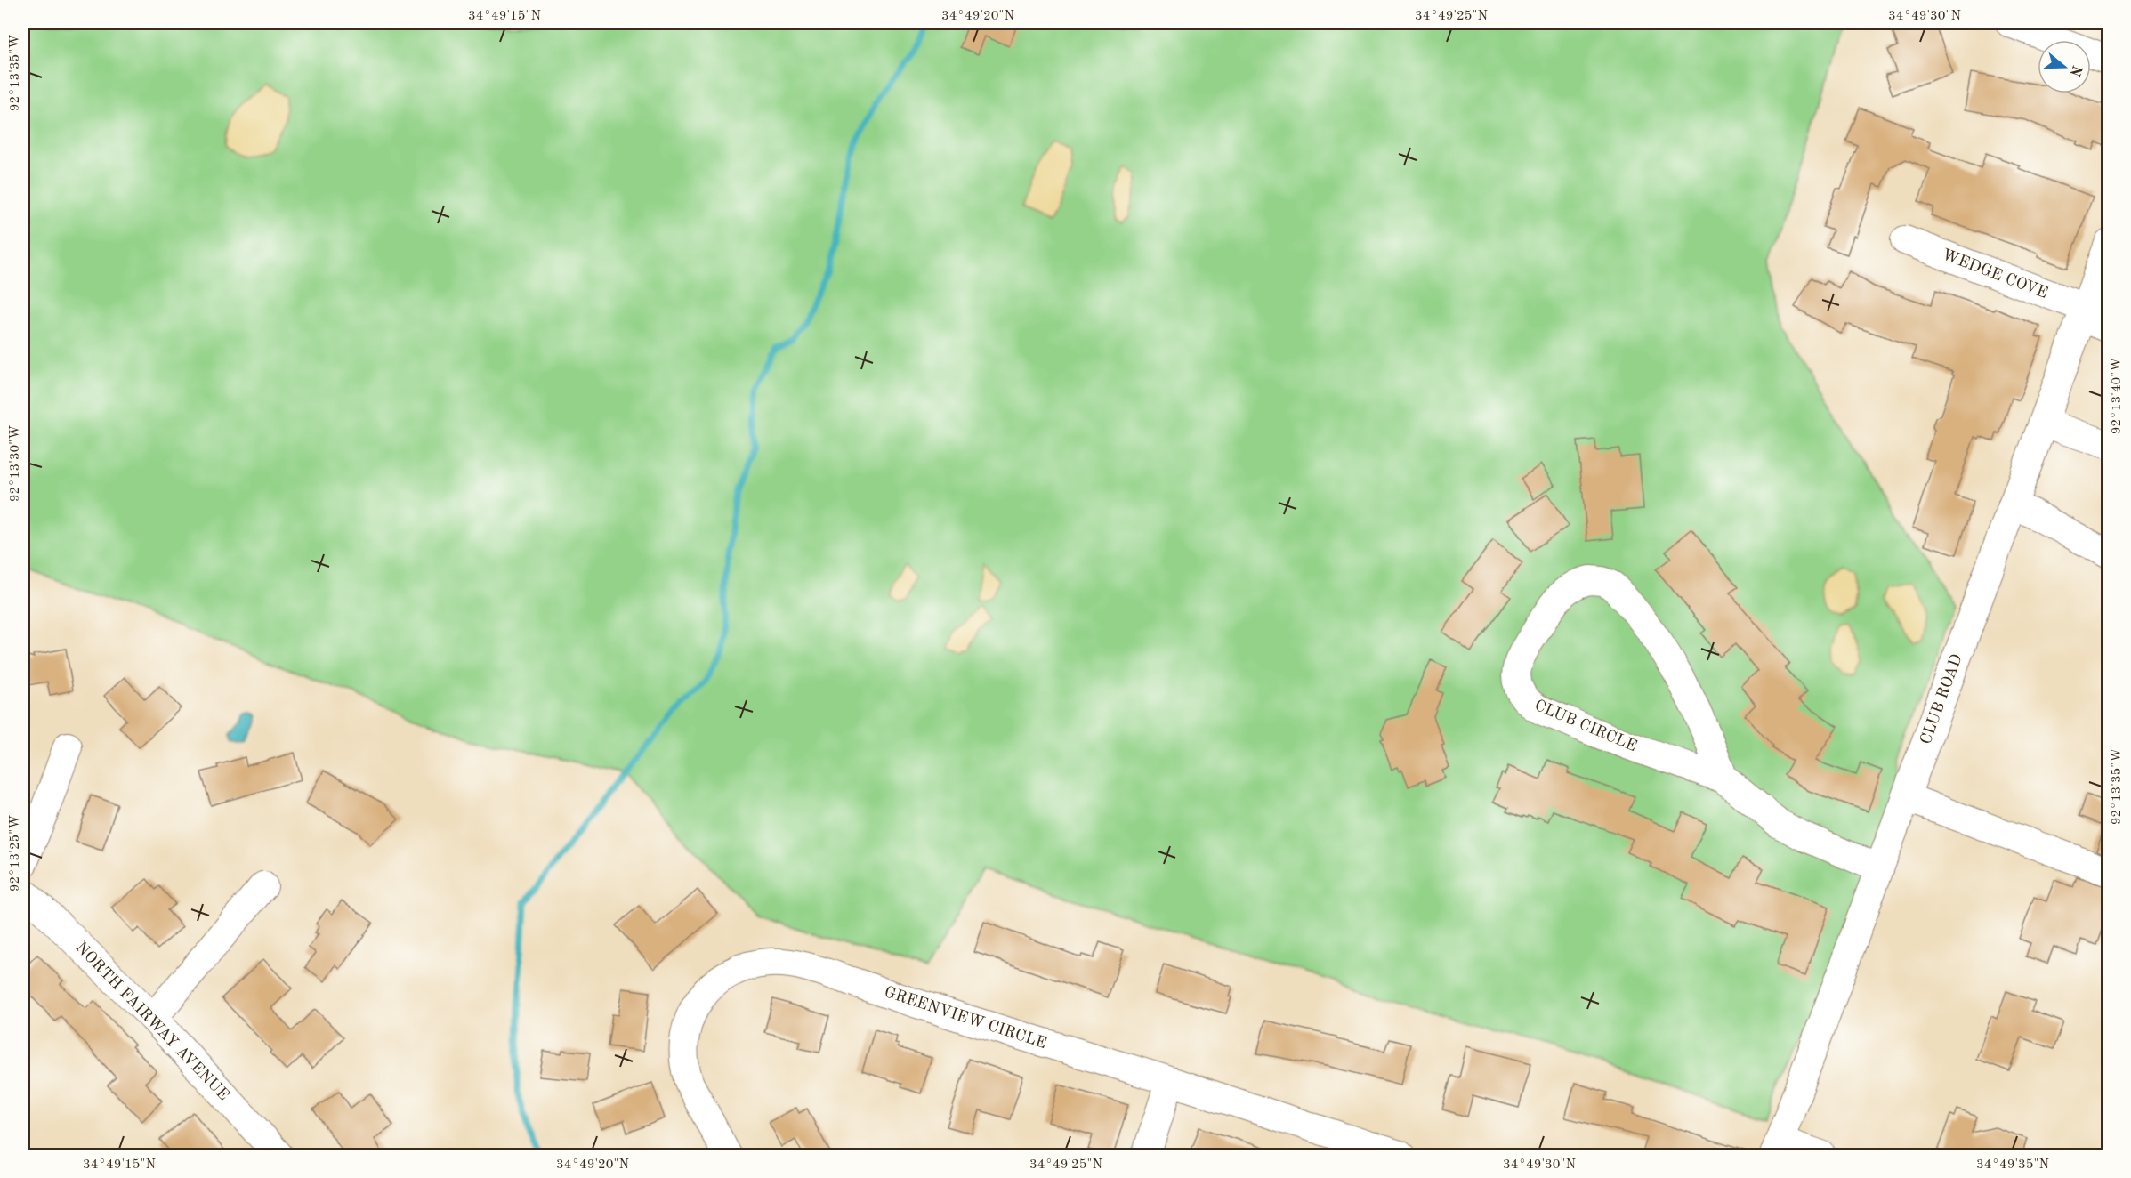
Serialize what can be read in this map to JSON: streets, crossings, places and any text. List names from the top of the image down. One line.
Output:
{"streets":{"street":["WEDGE COVE","CLUB ROAD","CLUB CIRCLE","GREENVIEW CIRCLE","NORTH FAIRWAY AVENUE"]},"crossings":[["WEDGE COVE","CLUB ROAD"],["CLUB ROAD","CLUB CIRCLE"]],"north":"right","coordinates":["34°49'15\"N","34°49'20\"N","34°49'25\"N","34°49'30\"N","92°13'35\"W","92°13'40\"W","92°13'30\"W","92°13'25\"W","34°49'35\"N"]}
